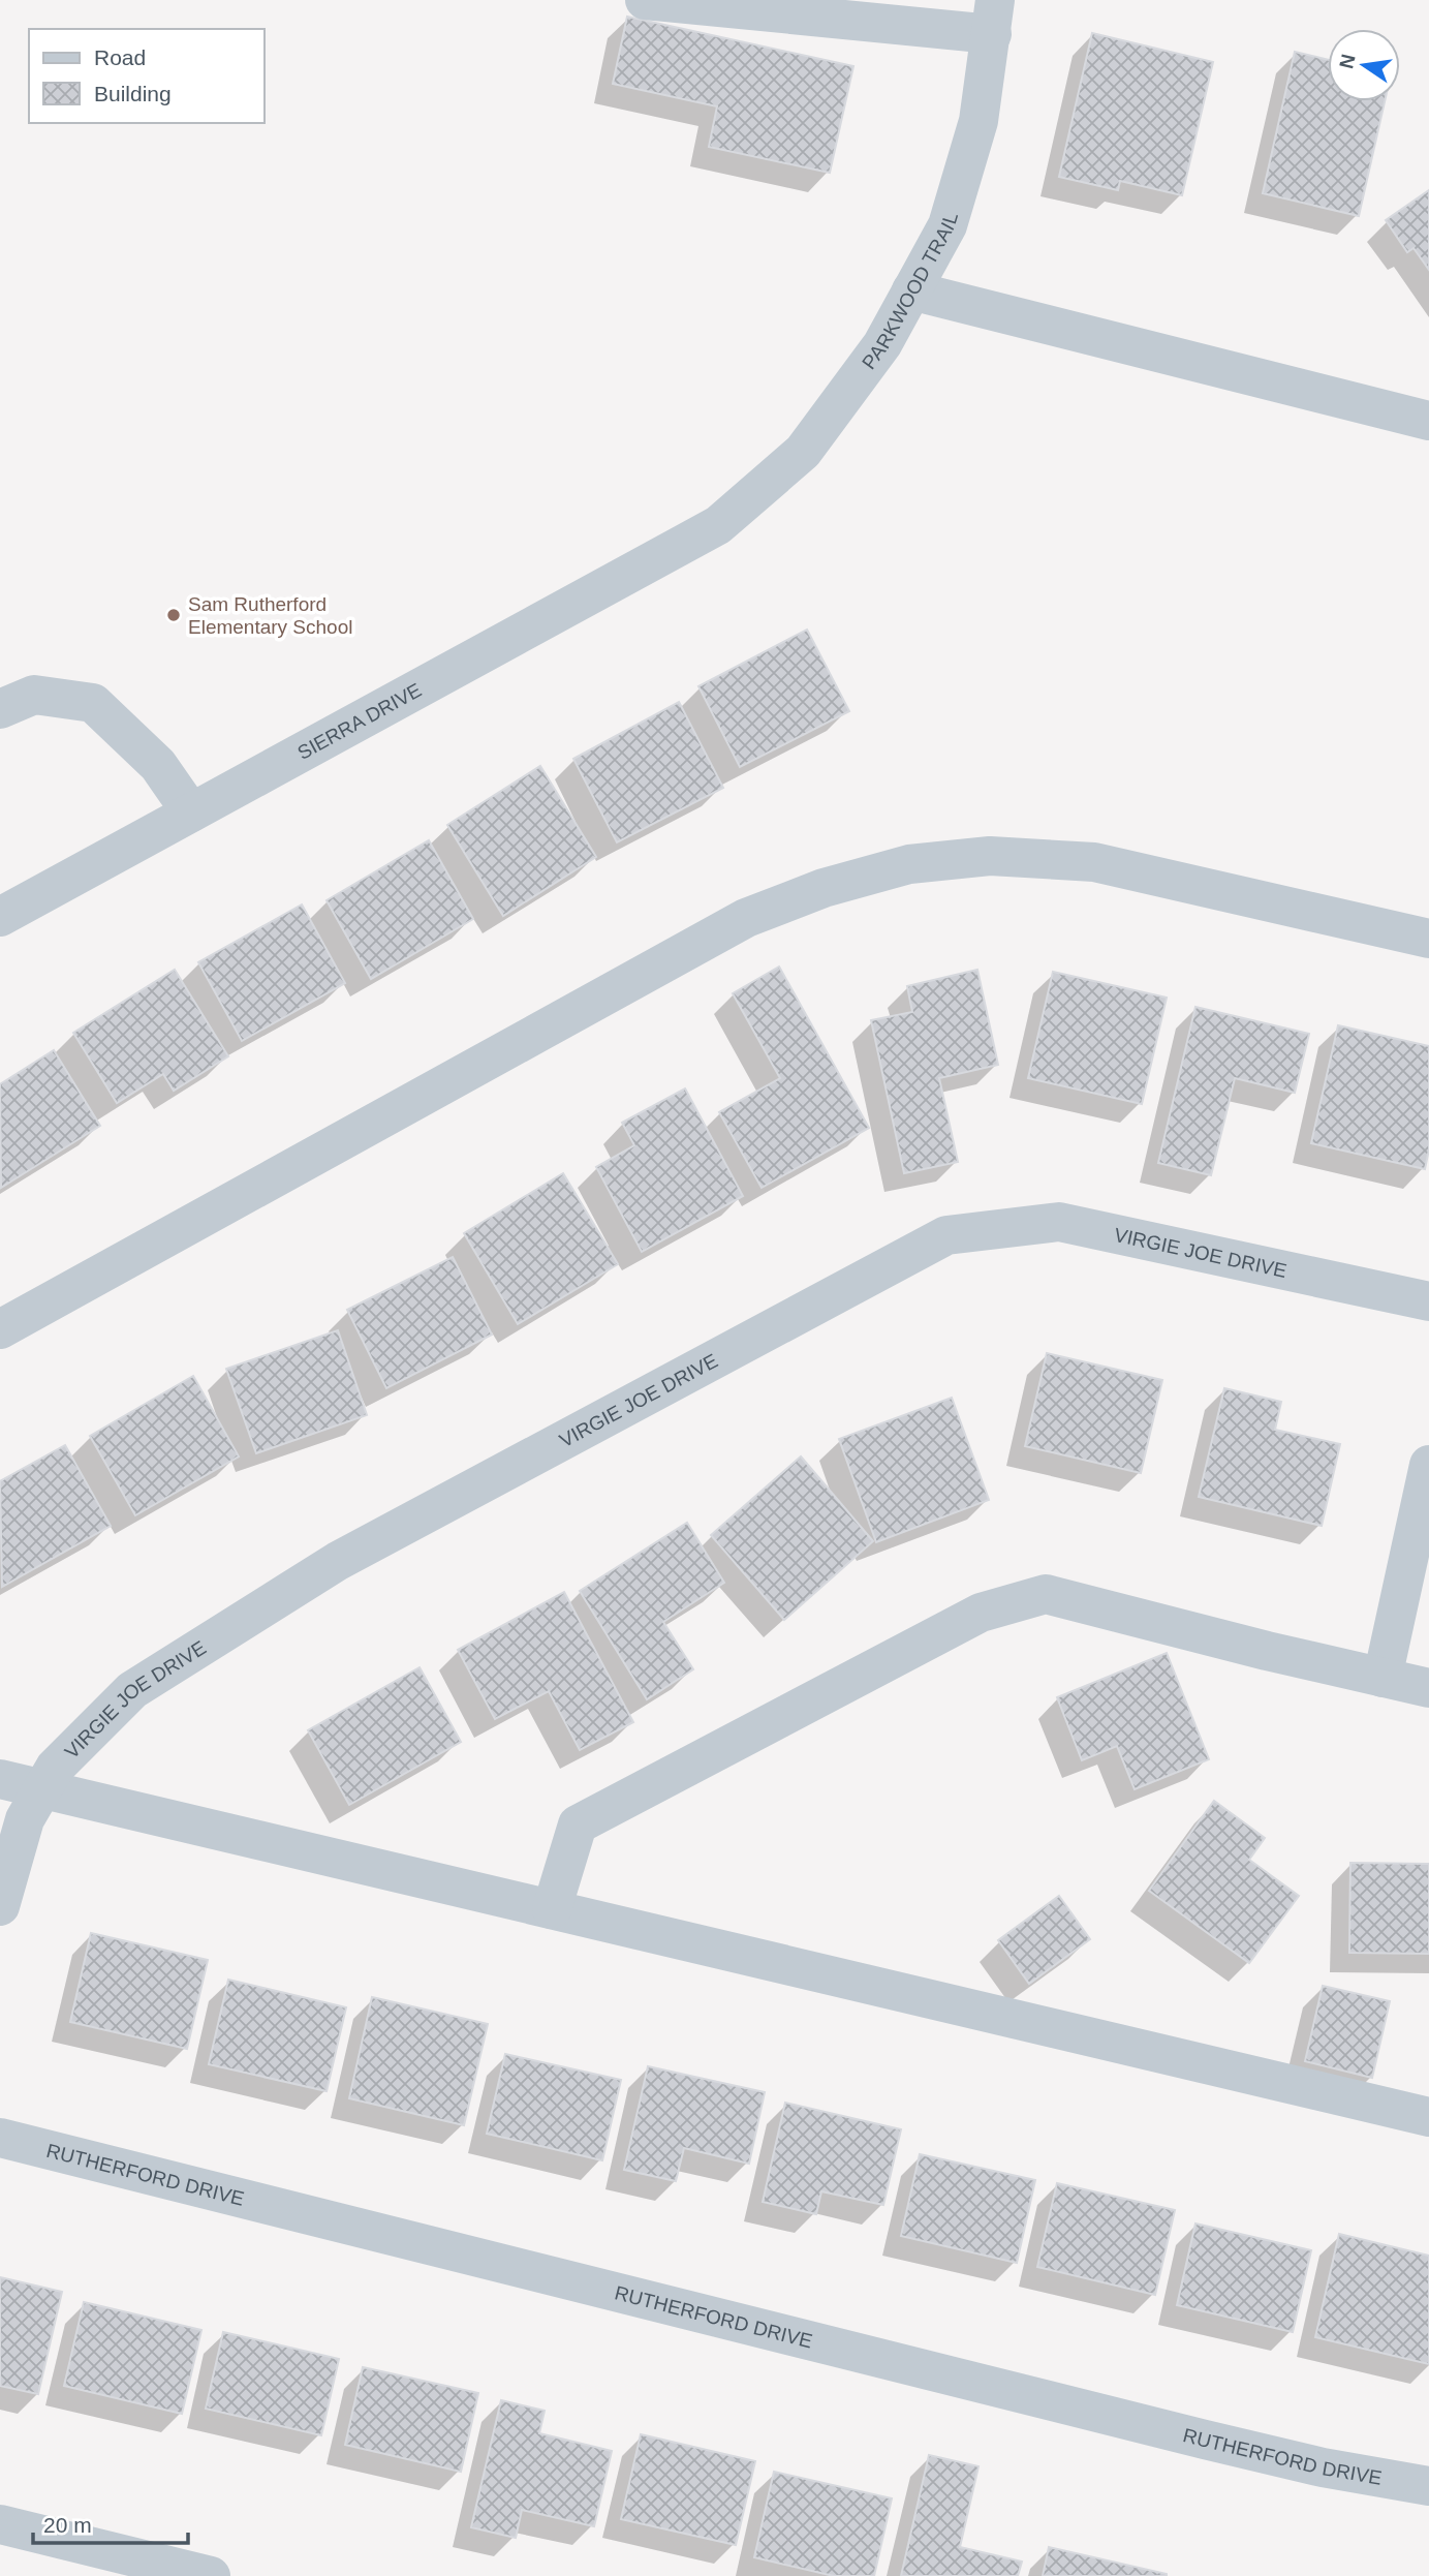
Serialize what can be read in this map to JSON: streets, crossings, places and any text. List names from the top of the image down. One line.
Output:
{"streets":{"street":["PARKWOOD TRAIL","SIERRA DRIVE","VIRGIE JOE DRIVE","RUTHERFORD DRIVE"]},"crossings":[["PARKWOOD TRAIL","SIERRA DRIVE"]],"places":["Sam Rutherford Elementary School"],"legend":["Road","Building"],"scale_bar":"20 m","north":"left"}
